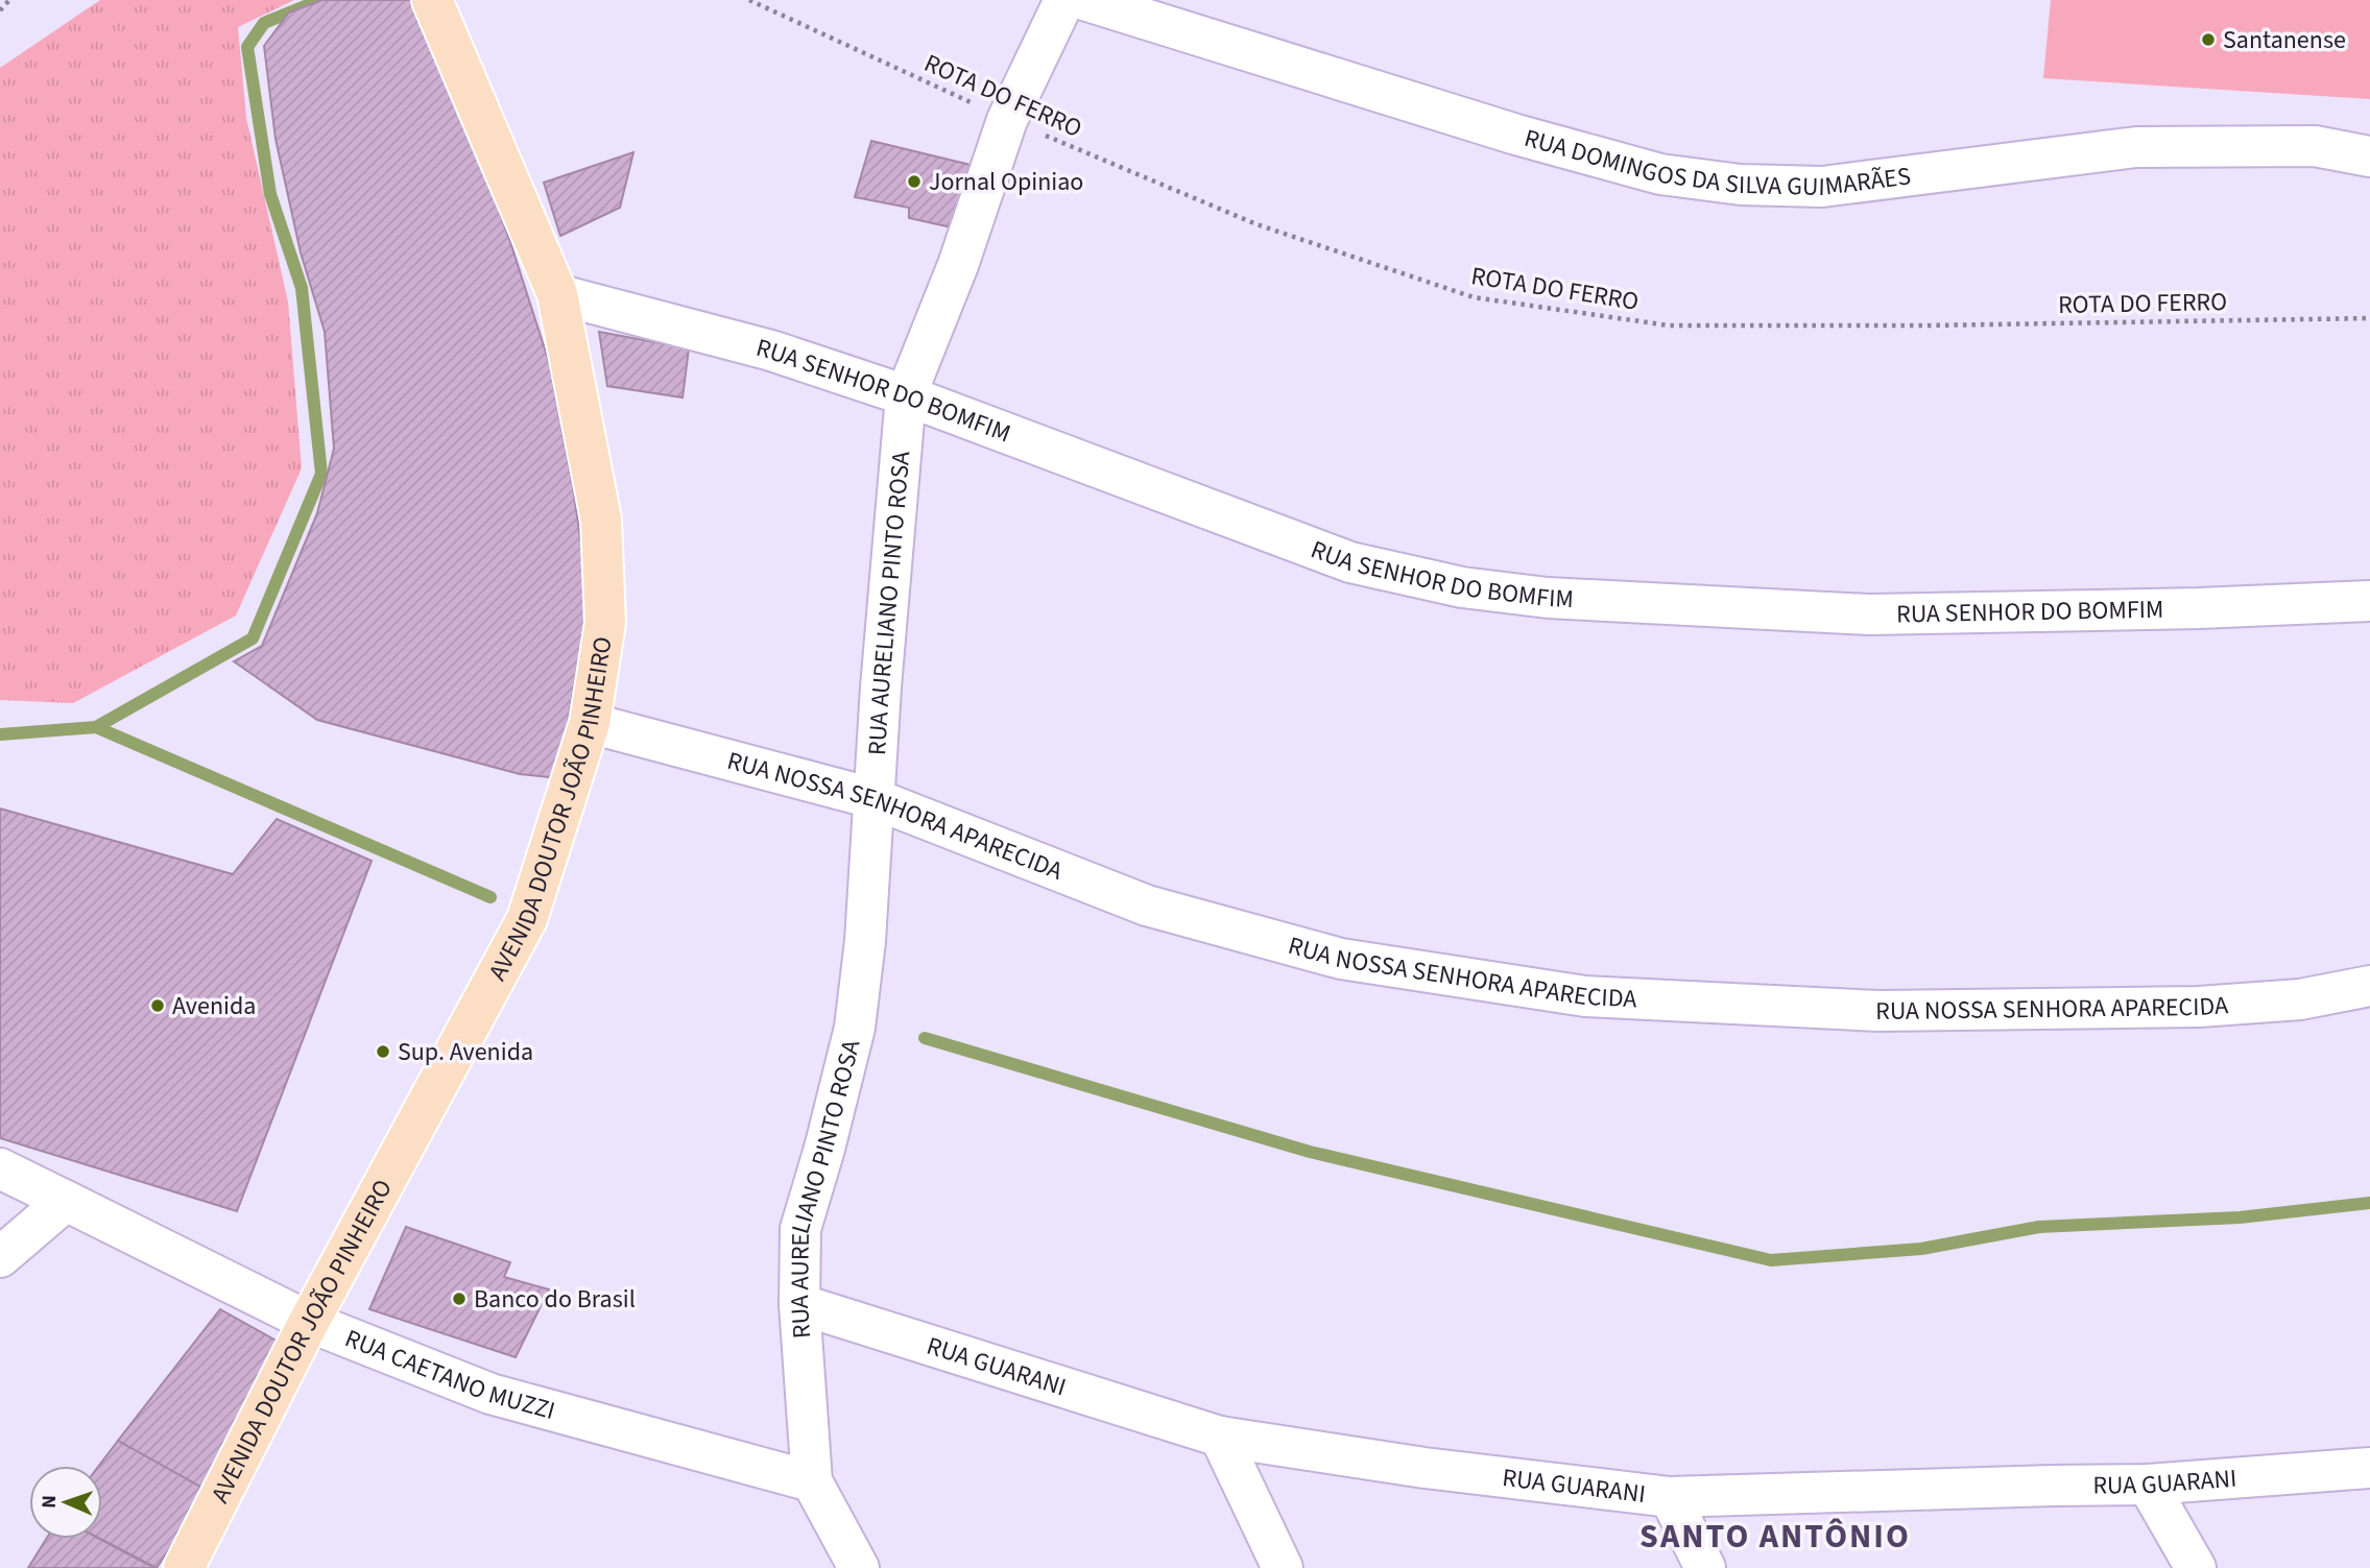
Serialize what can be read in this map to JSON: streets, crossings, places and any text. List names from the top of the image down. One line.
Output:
{"streets":{"main road":["AVENIDA DOUTOR JOÃO PINHEIRO"],"street":["RUA DOMINGOS DA SILVA GUIMARÃES","RUA SENHOR DO BOMFIM","RUA AURELIANO PINTO ROSA","RUA NOSSA SENHORA APARECIDA","RUA GUARANI","RUA CAETANO MUZZI"],"path":["ROTA DO FERRO"]},"crossings":[["ROTA DO FERRO","RUA AURELIANO PINTO ROSA"],["RUA SENHOR DO BOMFIM","RUA AURELIANO PINTO ROSA"],["RUA SENHOR DO BOMFIM","AVENIDA DOUTOR JOÃO PINHEIRO"],["RUA AURELIANO PINTO ROSA","RUA NOSSA SENHORA APARECIDA"],["RUA AURELIANO PINTO ROSA","RUA GUARANI"],["RUA AURELIANO PINTO ROSA","RUA CAETANO MUZZI"],["AVENIDA DOUTOR JOÃO PINHEIRO","RUA NOSSA SENHORA APARECIDA"],["AVENIDA DOUTOR JOÃO PINHEIRO","RUA CAETANO MUZZI"]],"districts":["SANTO ANTÔNIO"],"places":["Santanense","Jornal Opiniao","Avenida","Sup. Avenida","Banco do Brasil"],"north":"left"}
